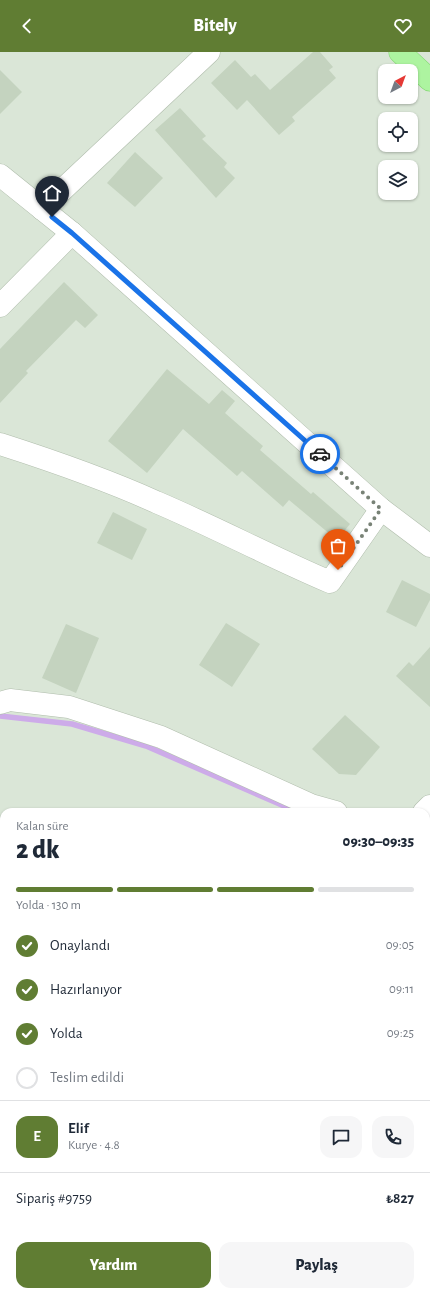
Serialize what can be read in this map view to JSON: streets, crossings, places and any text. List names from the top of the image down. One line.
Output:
{"north":"top right","page":{"header":"Bitely","heading":["2 dk","Kalan süre","09:30–09:35"],"panel":["Elif","Kurye · 4.8","Sipariş #9759","₺827"],"bar":"Yolda · 130 m","list":[["Onaylandı","09:05"],["Hazırlanıyor","09:11"],["Yolda","09:25"],"Teslim edildi"],"round":"E","buttons":["Yardım","Paylaş"]}}
